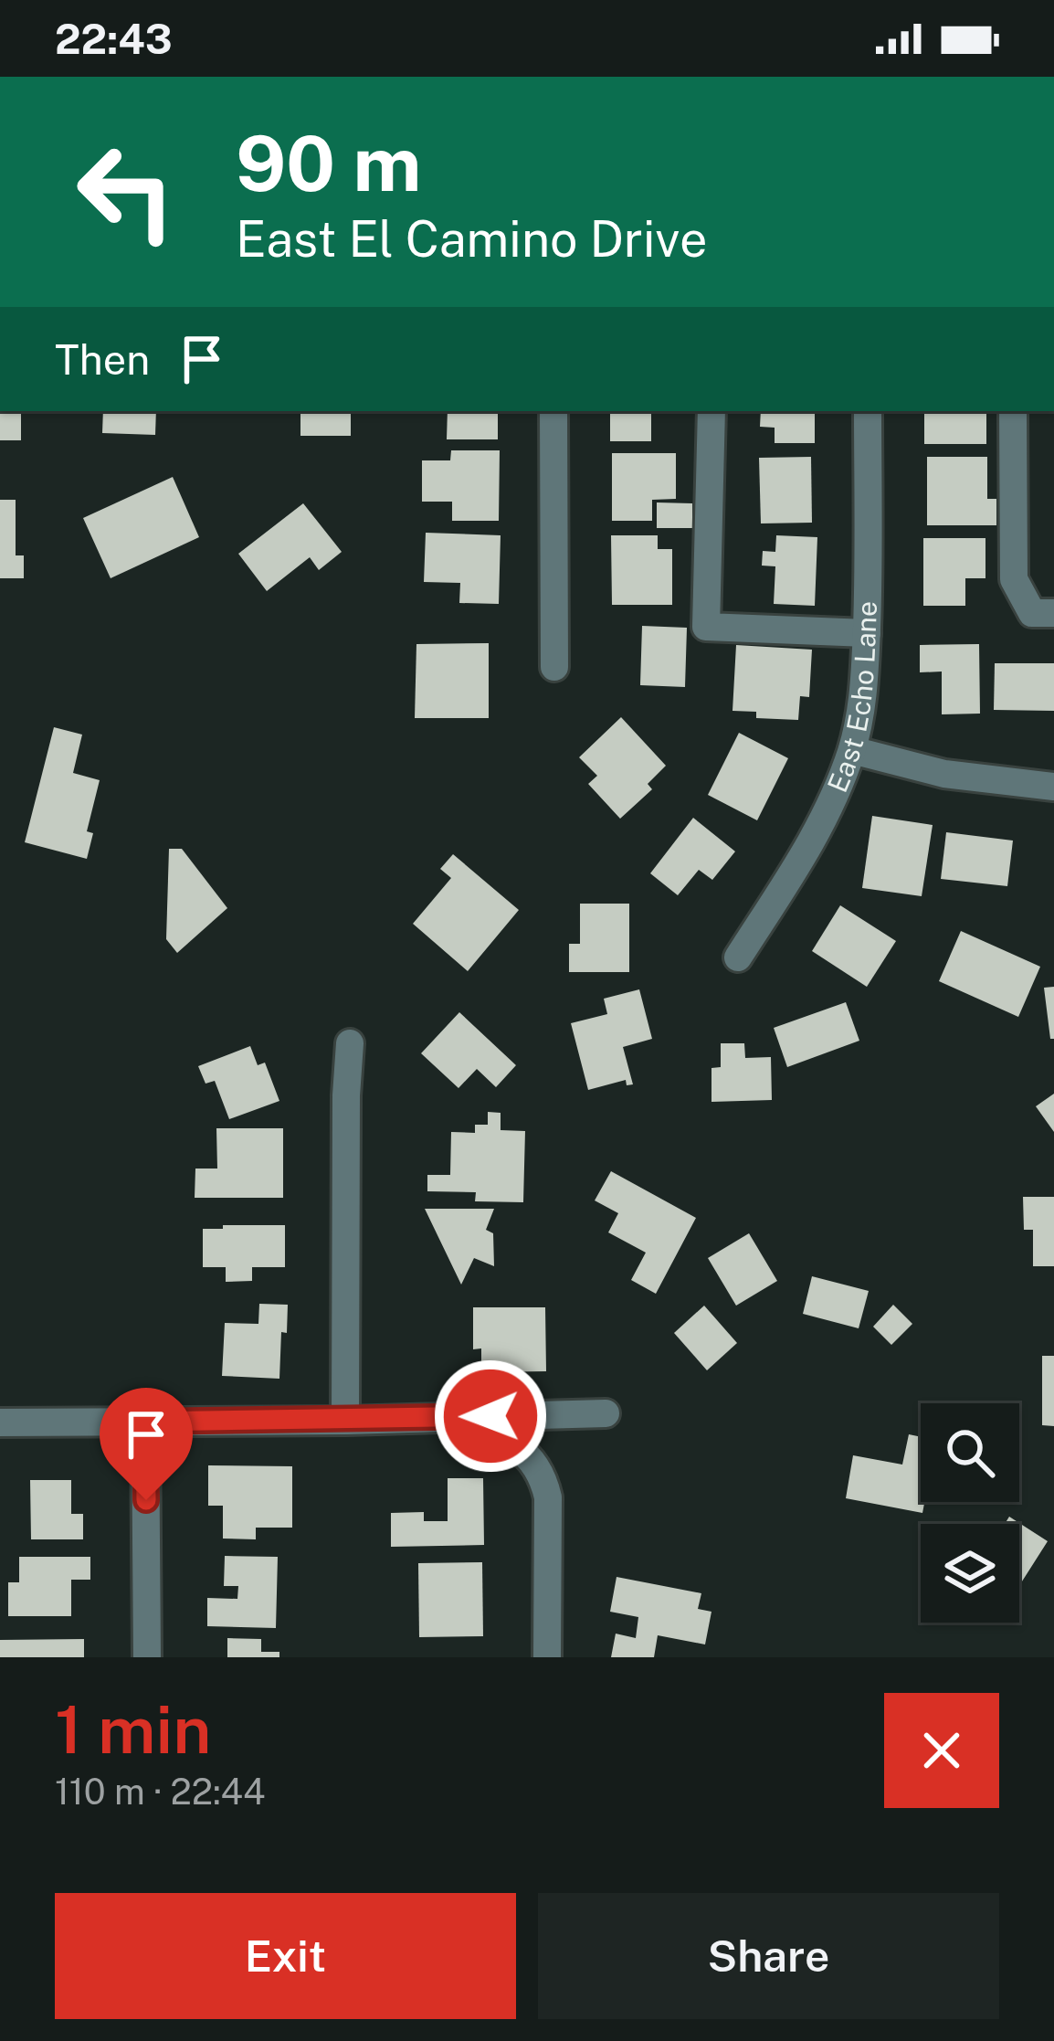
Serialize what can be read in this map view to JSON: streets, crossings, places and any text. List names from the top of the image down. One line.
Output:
{"streets":{"street":["East Echo Lane"]},"page":{"status":"22:43","turn":["90 m","East El Camino Drive"],"then":"Then","heading":["1 min","110 m · 22:44"],"buttons":["Exit","Share"]}}
